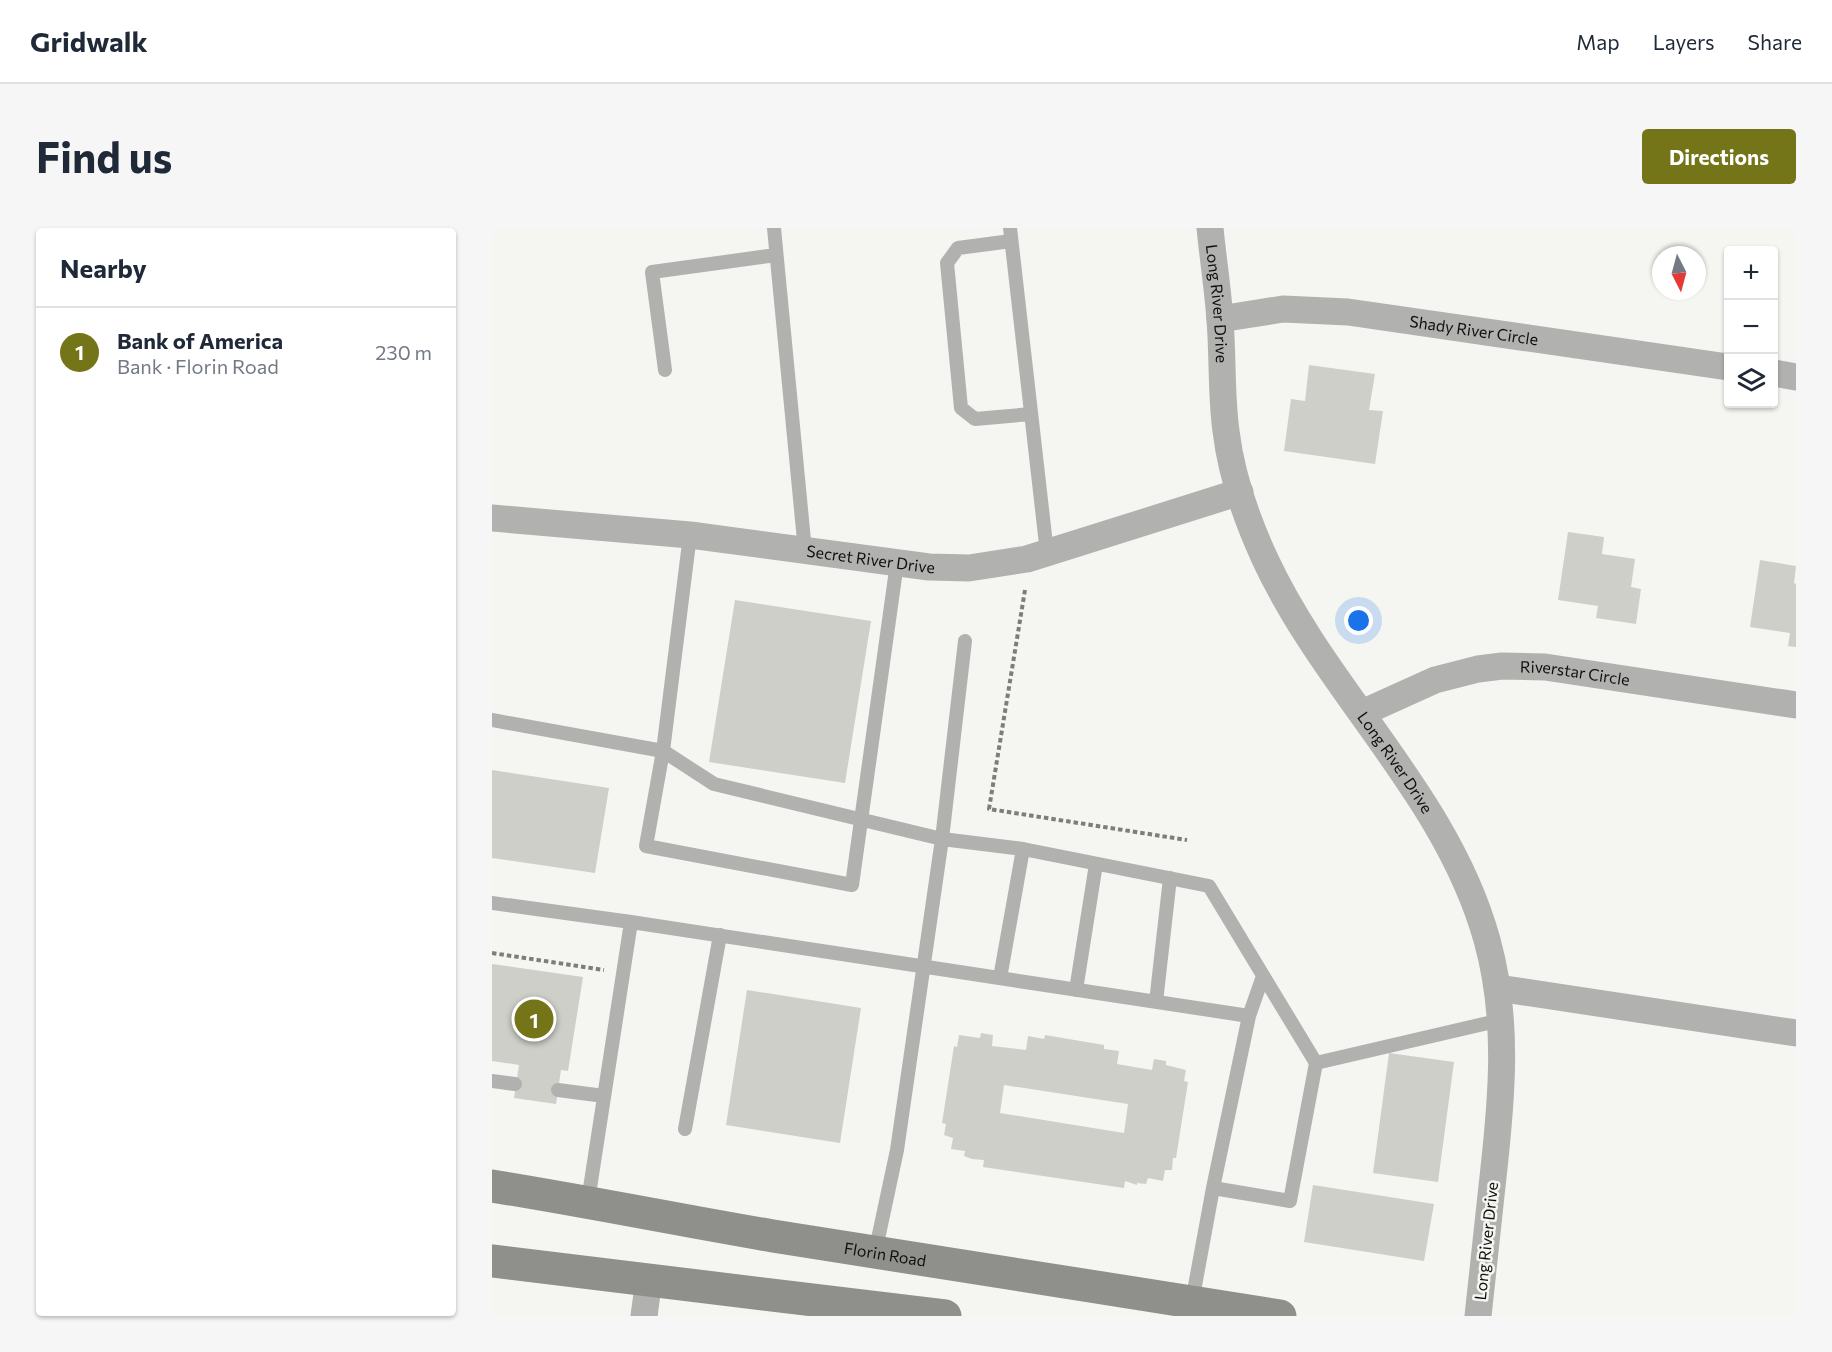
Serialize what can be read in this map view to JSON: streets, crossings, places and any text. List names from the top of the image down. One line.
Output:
{"streets":{"main road":["Florin Road"],"street":["Long River Drive","Shady River Circle","Secret River Drive","Riverstar Circle"]},"crossings":[["Long River Drive","Shady River Circle"],["Long River Drive","Secret River Drive"],["Long River Drive","Riverstar Circle"]],"north":"bottom","page":{"header":"Gridwalk","nav":["Map","Layers","Share"],"buttons":"Directions","title":"Find us","heading":"Nearby","map_buttons":["+","−"],"list":[{"mark":"1","name":"Bank of America","note":"Bank · Florin Road","value":"230 m"}],"pins":"1"}}
